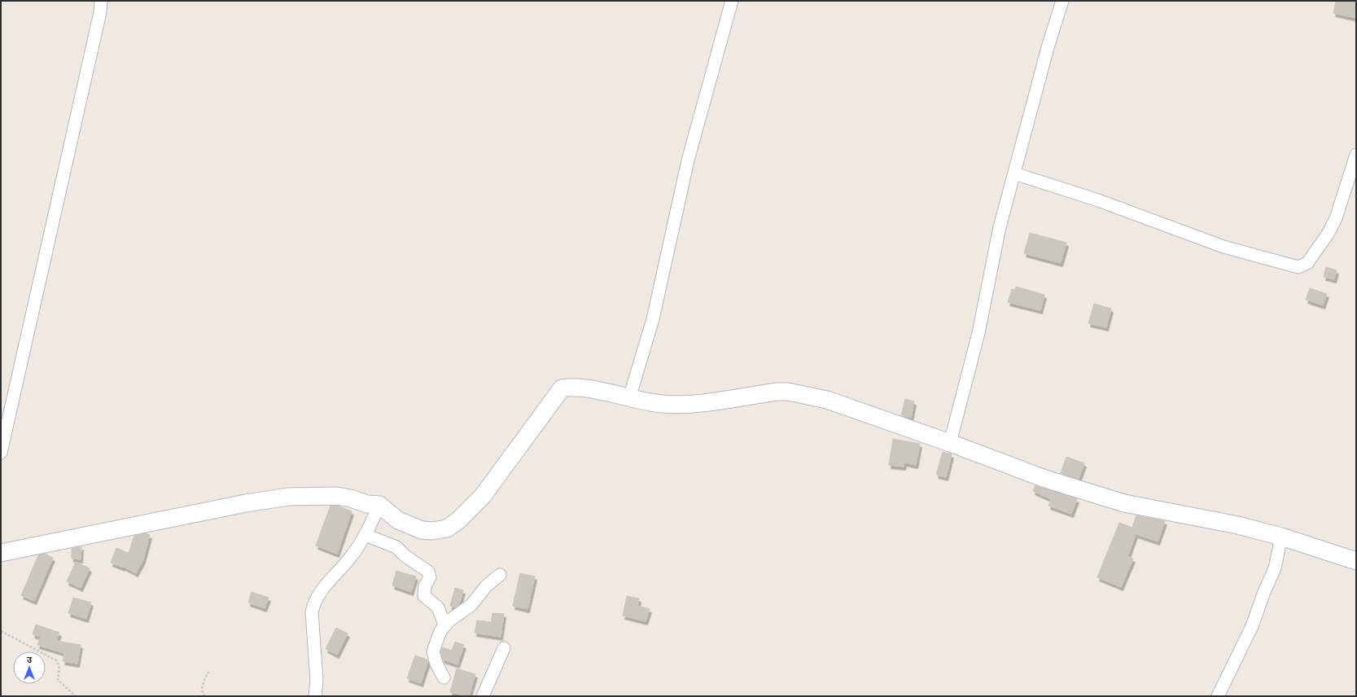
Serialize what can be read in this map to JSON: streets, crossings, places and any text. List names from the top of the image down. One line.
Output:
{"north":"top"}
